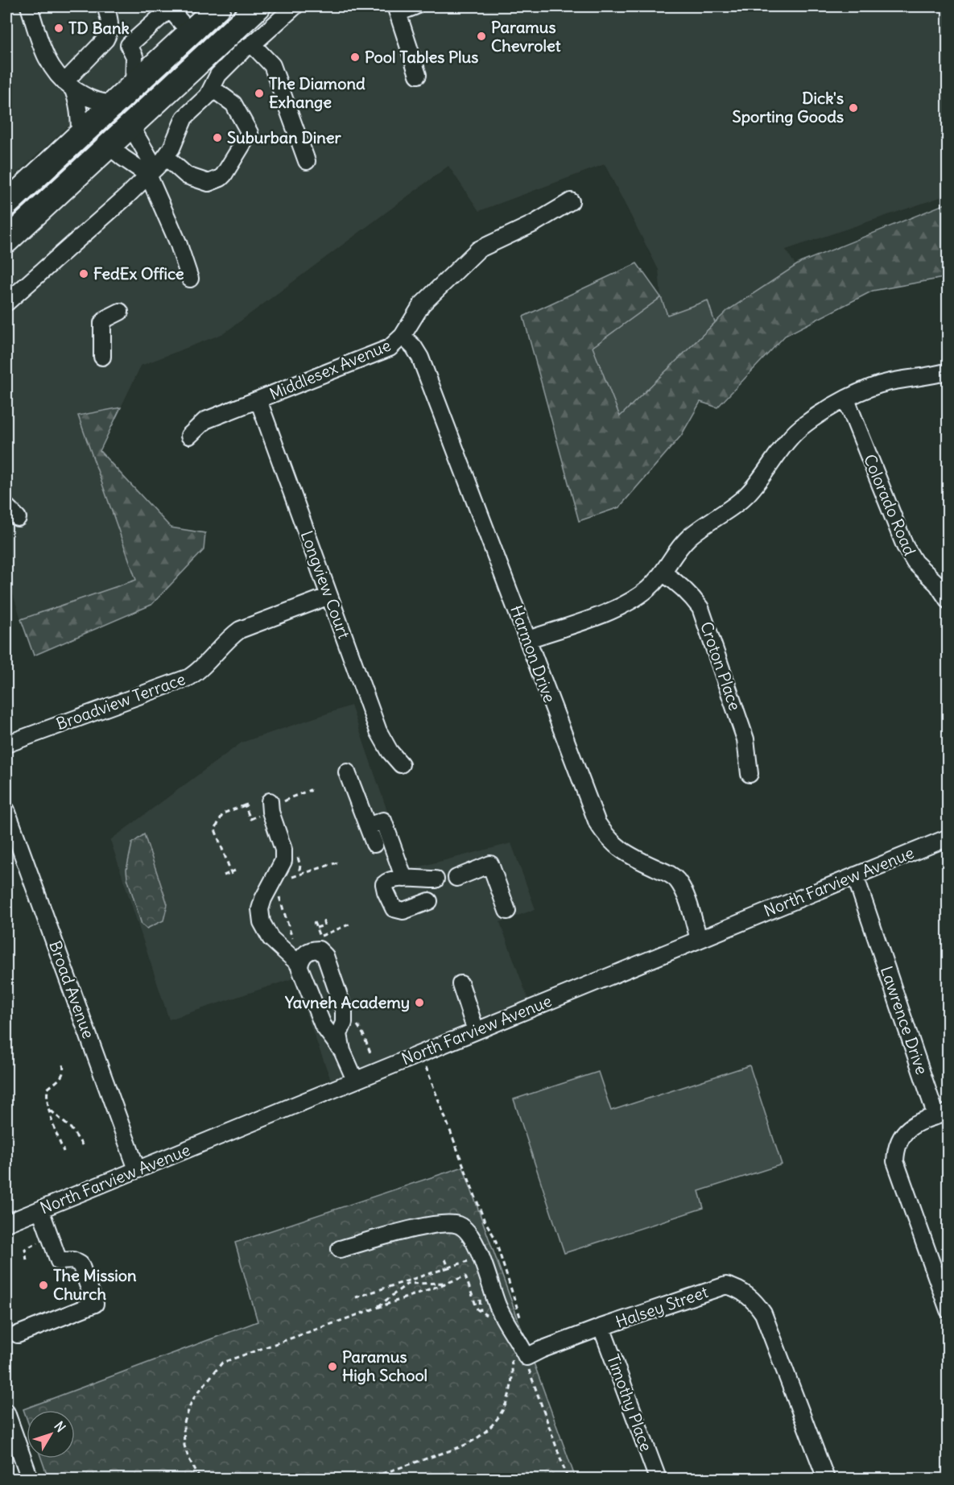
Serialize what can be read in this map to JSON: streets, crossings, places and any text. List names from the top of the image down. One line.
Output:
{"streets":{"street":["Middlesex Avenue","Colorado Road","Longview Court","Harmon Drive","Croton Place","Broadview Terrace","North Farview Avenue","Broad Avenue","Lawrence Drive","Halsey Street","Timothy Place"]},"crossings":[["Middlesex Avenue","Longview Court"],["Middlesex Avenue","Harmon Drive"],["Longview Court","Broadview Terrace"],["Harmon Drive","North Farview Avenue"],["North Farview Avenue","Broad Avenue"],["North Farview Avenue","Lawrence Drive"],["Halsey Street","Timothy Place"]],"places":["TD Bank","Paramus Chevrolet","Pool Tables Plus","The Diamond Exhange","Dick's Sporting Goods","Suburban Diner","FedEx Office","Yavneh Academy","The Mission Church","Paramus High School"],"north":"top right"}
